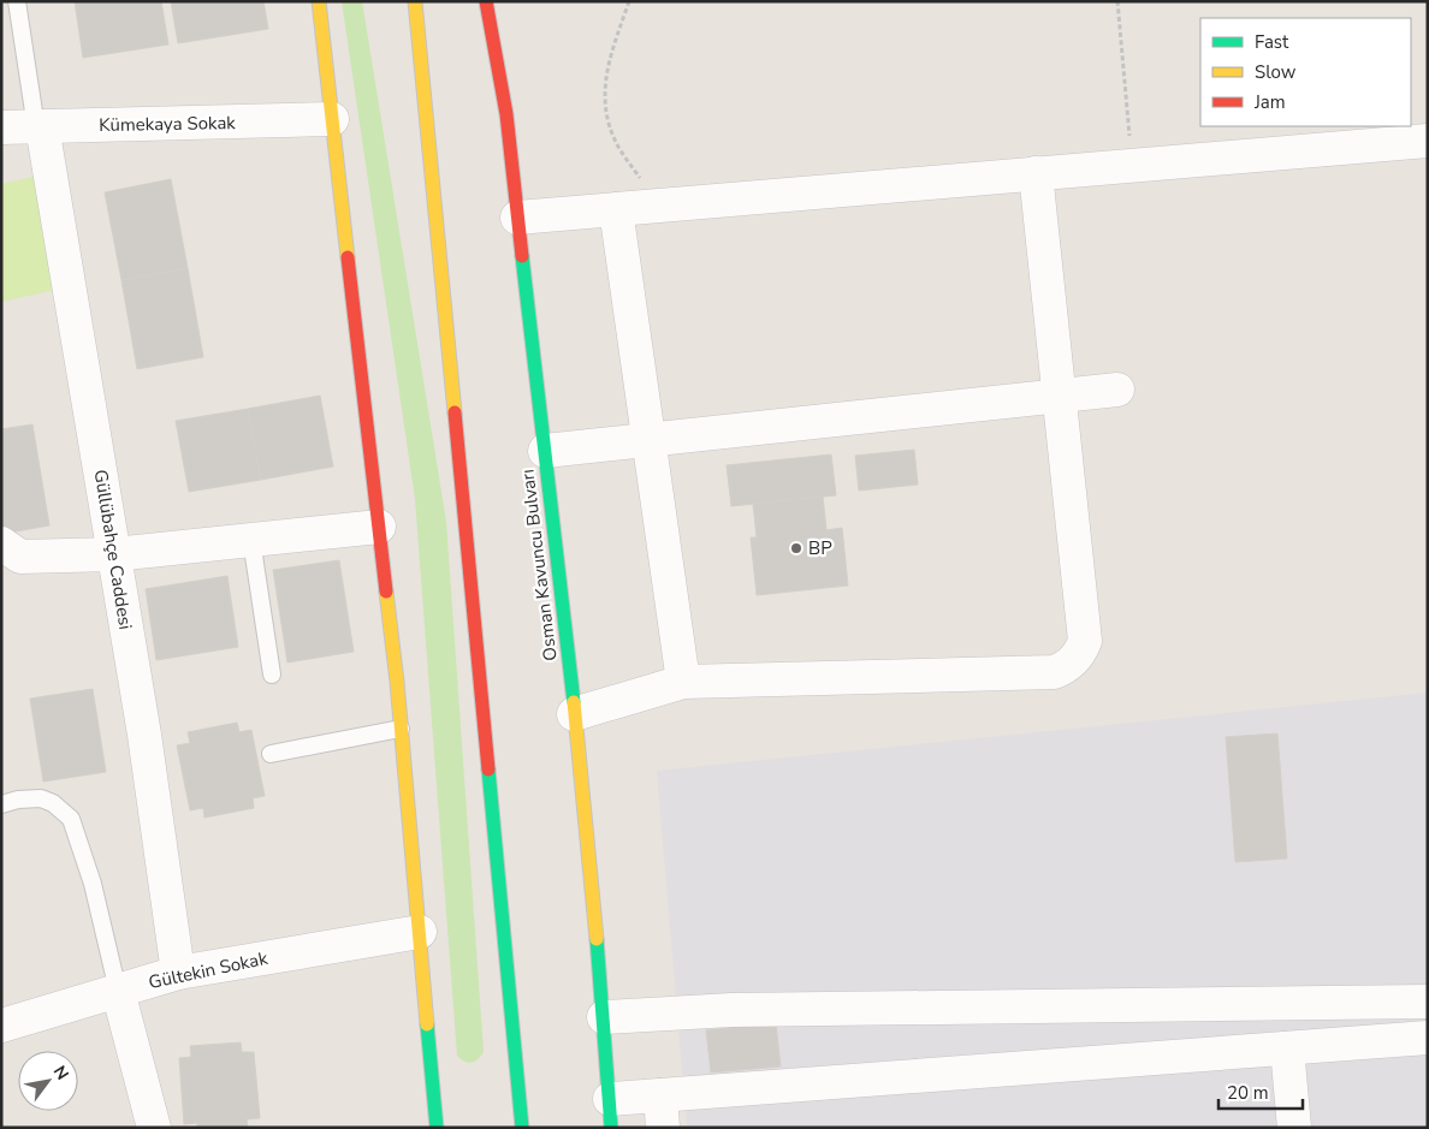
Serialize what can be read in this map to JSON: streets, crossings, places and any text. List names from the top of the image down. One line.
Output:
{"streets":{"main road":["Osman Kavuncu Bulvarı"],"street":["Kümekaya Sokak","Güllübahçe Caddesi","Gültekin Sokak"]},"crossings":[["Kümekaya Sokak","Güllübahçe Caddesi"],["Güllübahçe Caddesi","Gültekin Sokak"]],"places":["BP"],"legend":["Fast","Slow","Jam"],"scale_bar":"20 m","north":"top right"}
